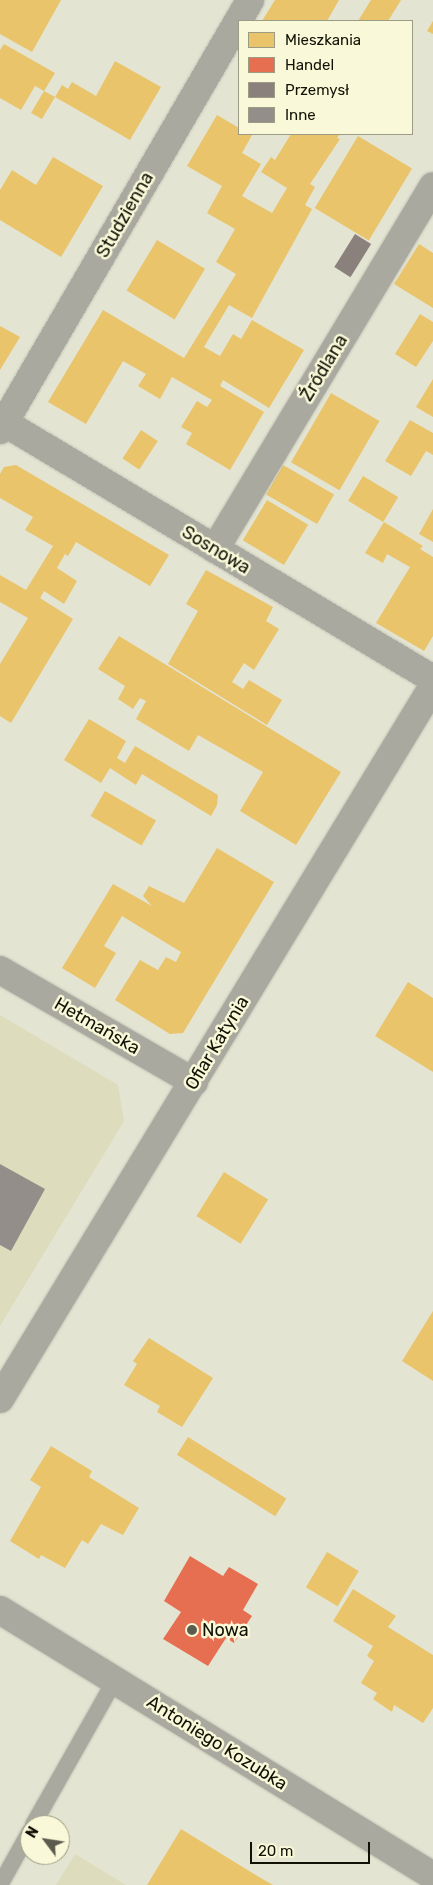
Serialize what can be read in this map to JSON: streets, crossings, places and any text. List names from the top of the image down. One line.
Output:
{"streets":{"street":["Studzienna","Źródlana","Sosnowa","Hetmańska","Ofiar Katynia","Antoniego Kozubka"]},"crossings":[["Studzienna","Sosnowa"],["Źródlana","Sosnowa"],["Hetmańska","Ofiar Katynia"]],"places":["Nowa"],"legend":["Mieszkania","Handel","Przemysł","Inne"],"scale_bar":"20 m","north":"top left"}
